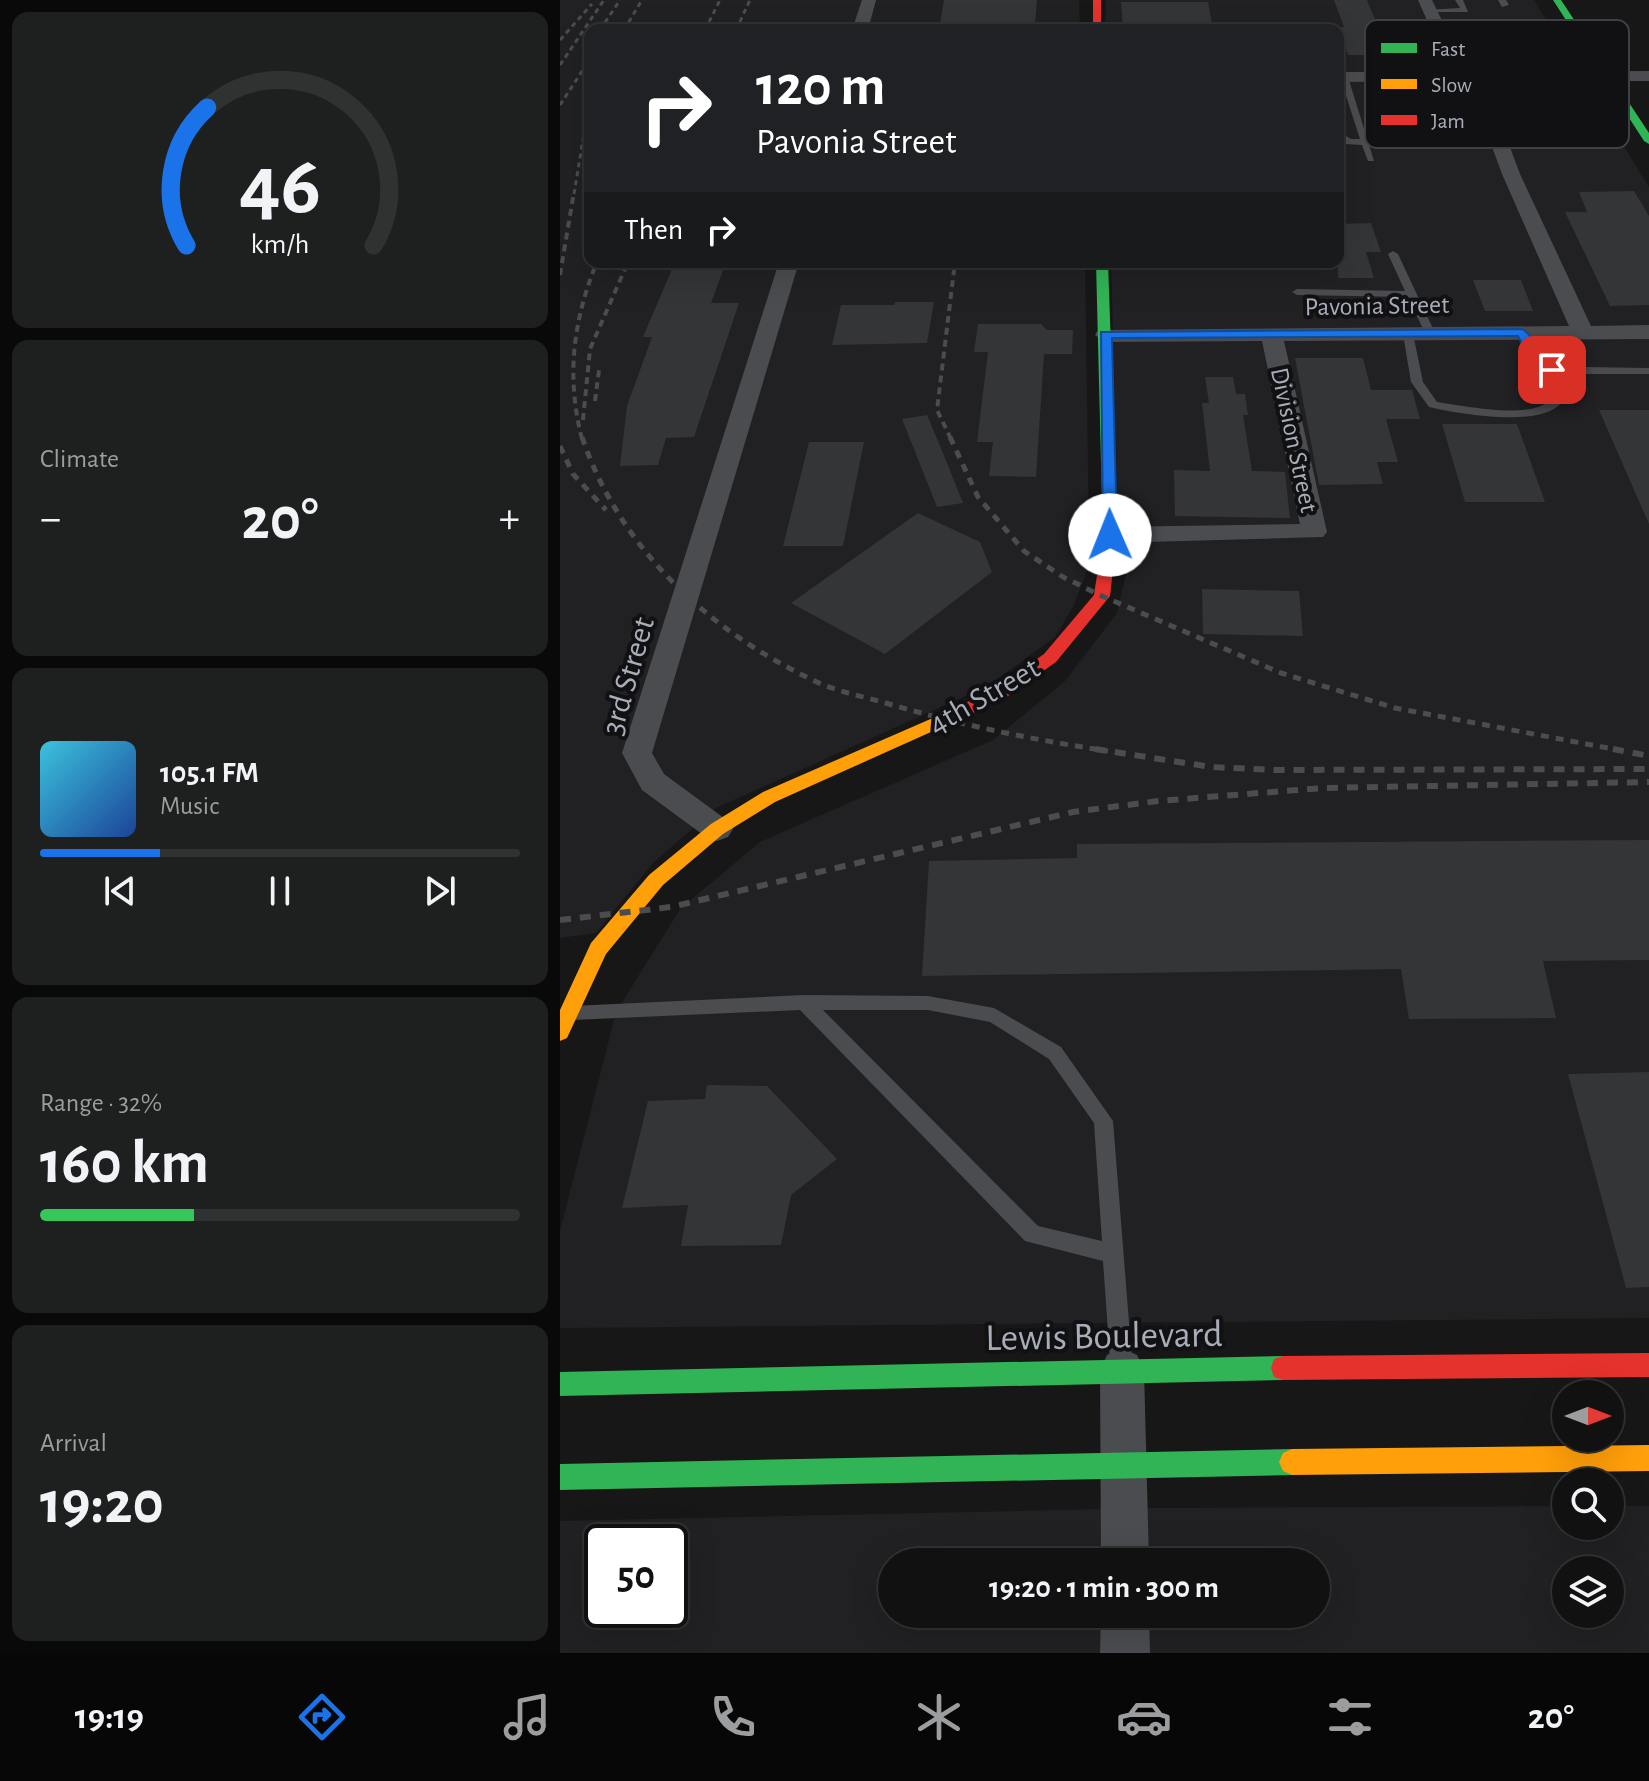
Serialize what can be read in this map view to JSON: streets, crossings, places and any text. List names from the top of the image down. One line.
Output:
{"streets":{"main road":["4th Street","Lewis Boulevard"],"street":["Pavonia Street","Division Street","3rd Street"]},"crossings":[["Pavonia Street","Division Street"],["Pavonia Street","4th Street"],["Division Street","4th Street"],["3rd Street","4th Street"]],"legend":["Fast","Slow","Jam"],"north":"right","page":{"turn":["120 m","Pavonia Street"],"then":"Then","tile":["Climate",["Range · 32%","160 km"],["Arrival","19:20"]],"heat":["−","20°","+"],"song":["105.1 FM","Music"],"limit":"50","trip":"19:20 · 1 min · 300 m","tabs":["19:19","20°"],"gauge":["46","km/h"]}}
